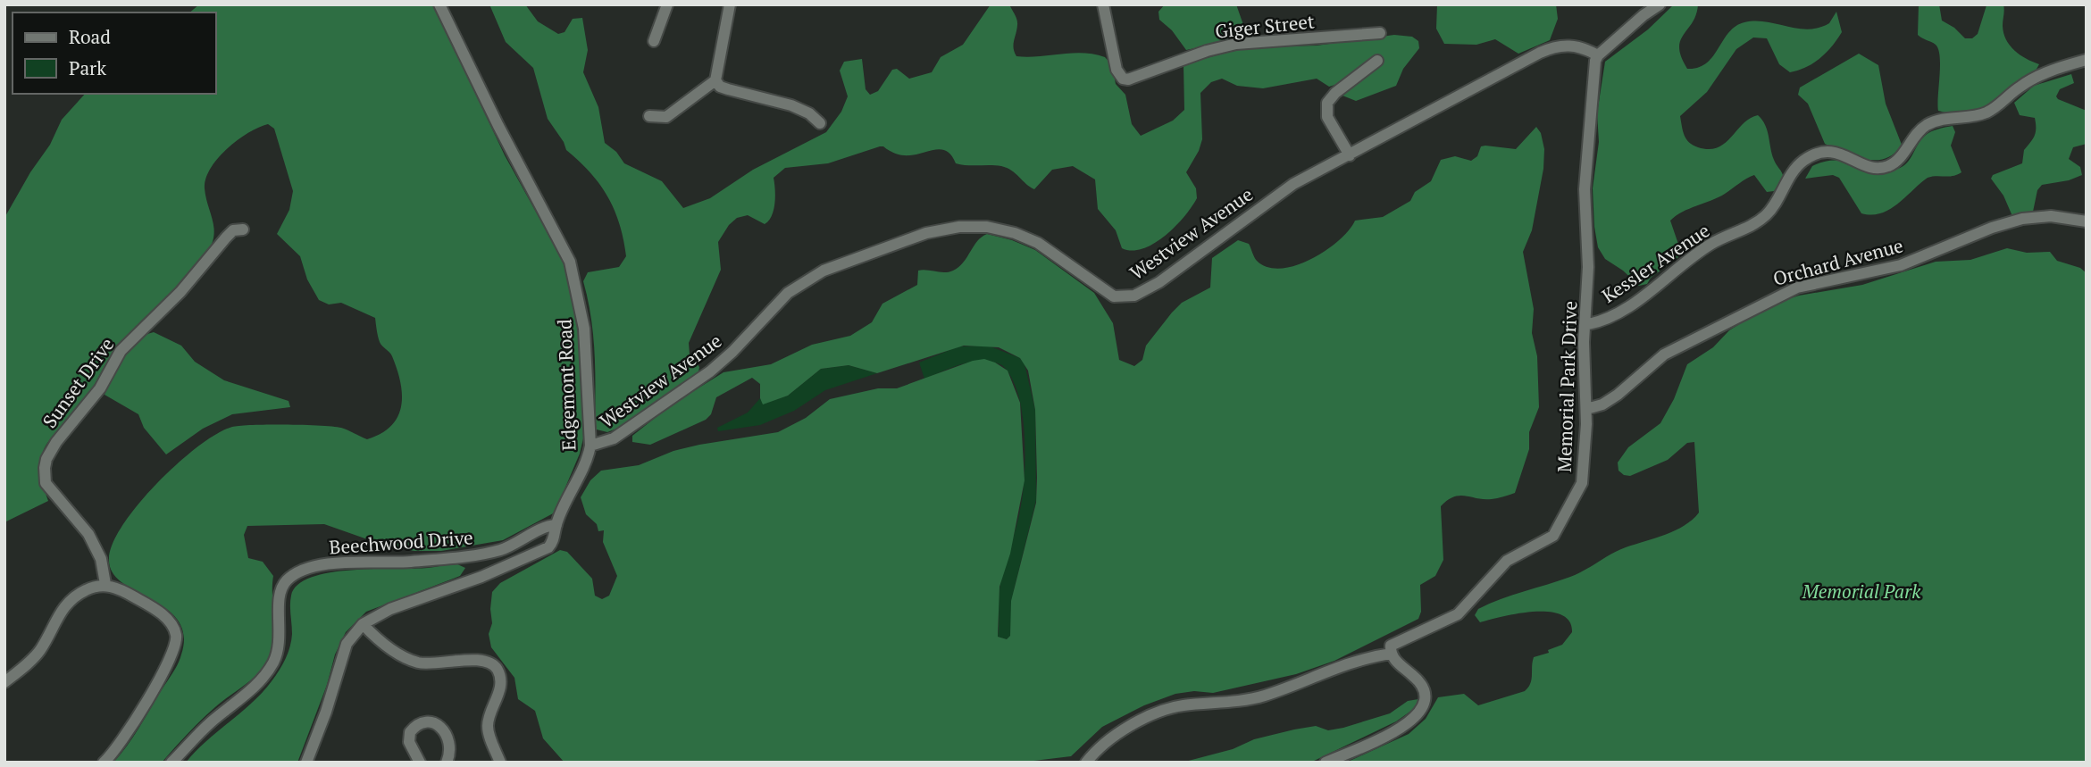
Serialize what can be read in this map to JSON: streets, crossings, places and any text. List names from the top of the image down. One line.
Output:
{"streets":{"street":["Giger Street","Westview Avenue","Orchard Avenue","Kessler Avenue","Sunset Drive","Edgemont Road","Memorial Park Drive","Beechwood Drive"]},"crossings":[["Westview Avenue","Edgemont Road"],["Westview Avenue","Memorial Park Drive"],["Orchard Avenue","Memorial Park Drive"],["Kessler Avenue","Memorial Park Drive"],["Edgemont Road","Beechwood Drive"]],"parks":["Memorial Park"],"legend":["Road","Park"]}
